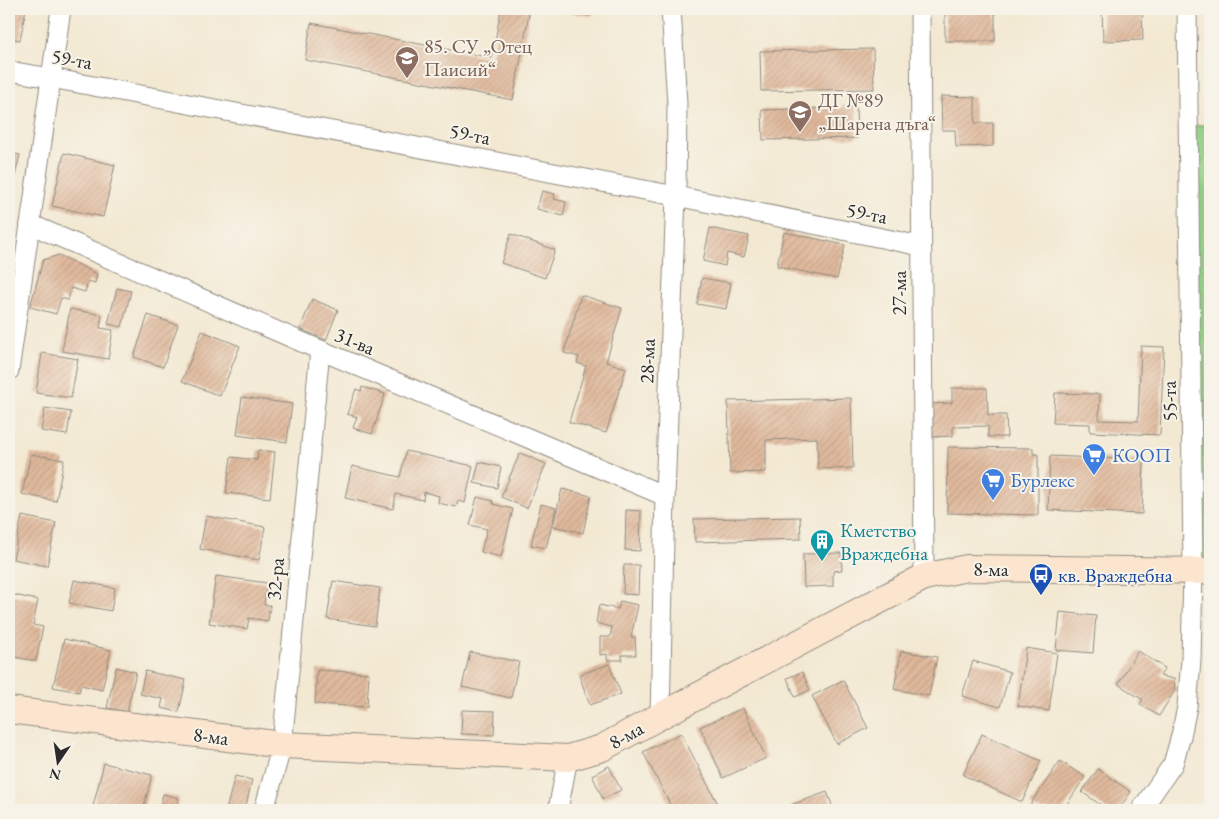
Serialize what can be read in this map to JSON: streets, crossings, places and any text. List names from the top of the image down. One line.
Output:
{"streets":{"street":["59-та","27-ма","31-ва","28-ма","55-та","8-ма","32-ра"]},"crossings":[["59-та","27-ма"],["59-та","28-ма"],["27-ма","8-ма"],["31-ва","28-ма"],["31-ва","32-ра"],["28-ма","8-ма"],["55-та","8-ма"],["8-ма","32-ра"]],"places":{"school or university":["85. СУ „Отец Паисий“","ДГ №89 „Шарена дъга“"],"supermarket":["КООП","Бурлекс"],"building":["Кметство Враждебна"],"bus stop":["кв. Враждебна"]},"north":"bottom"}
